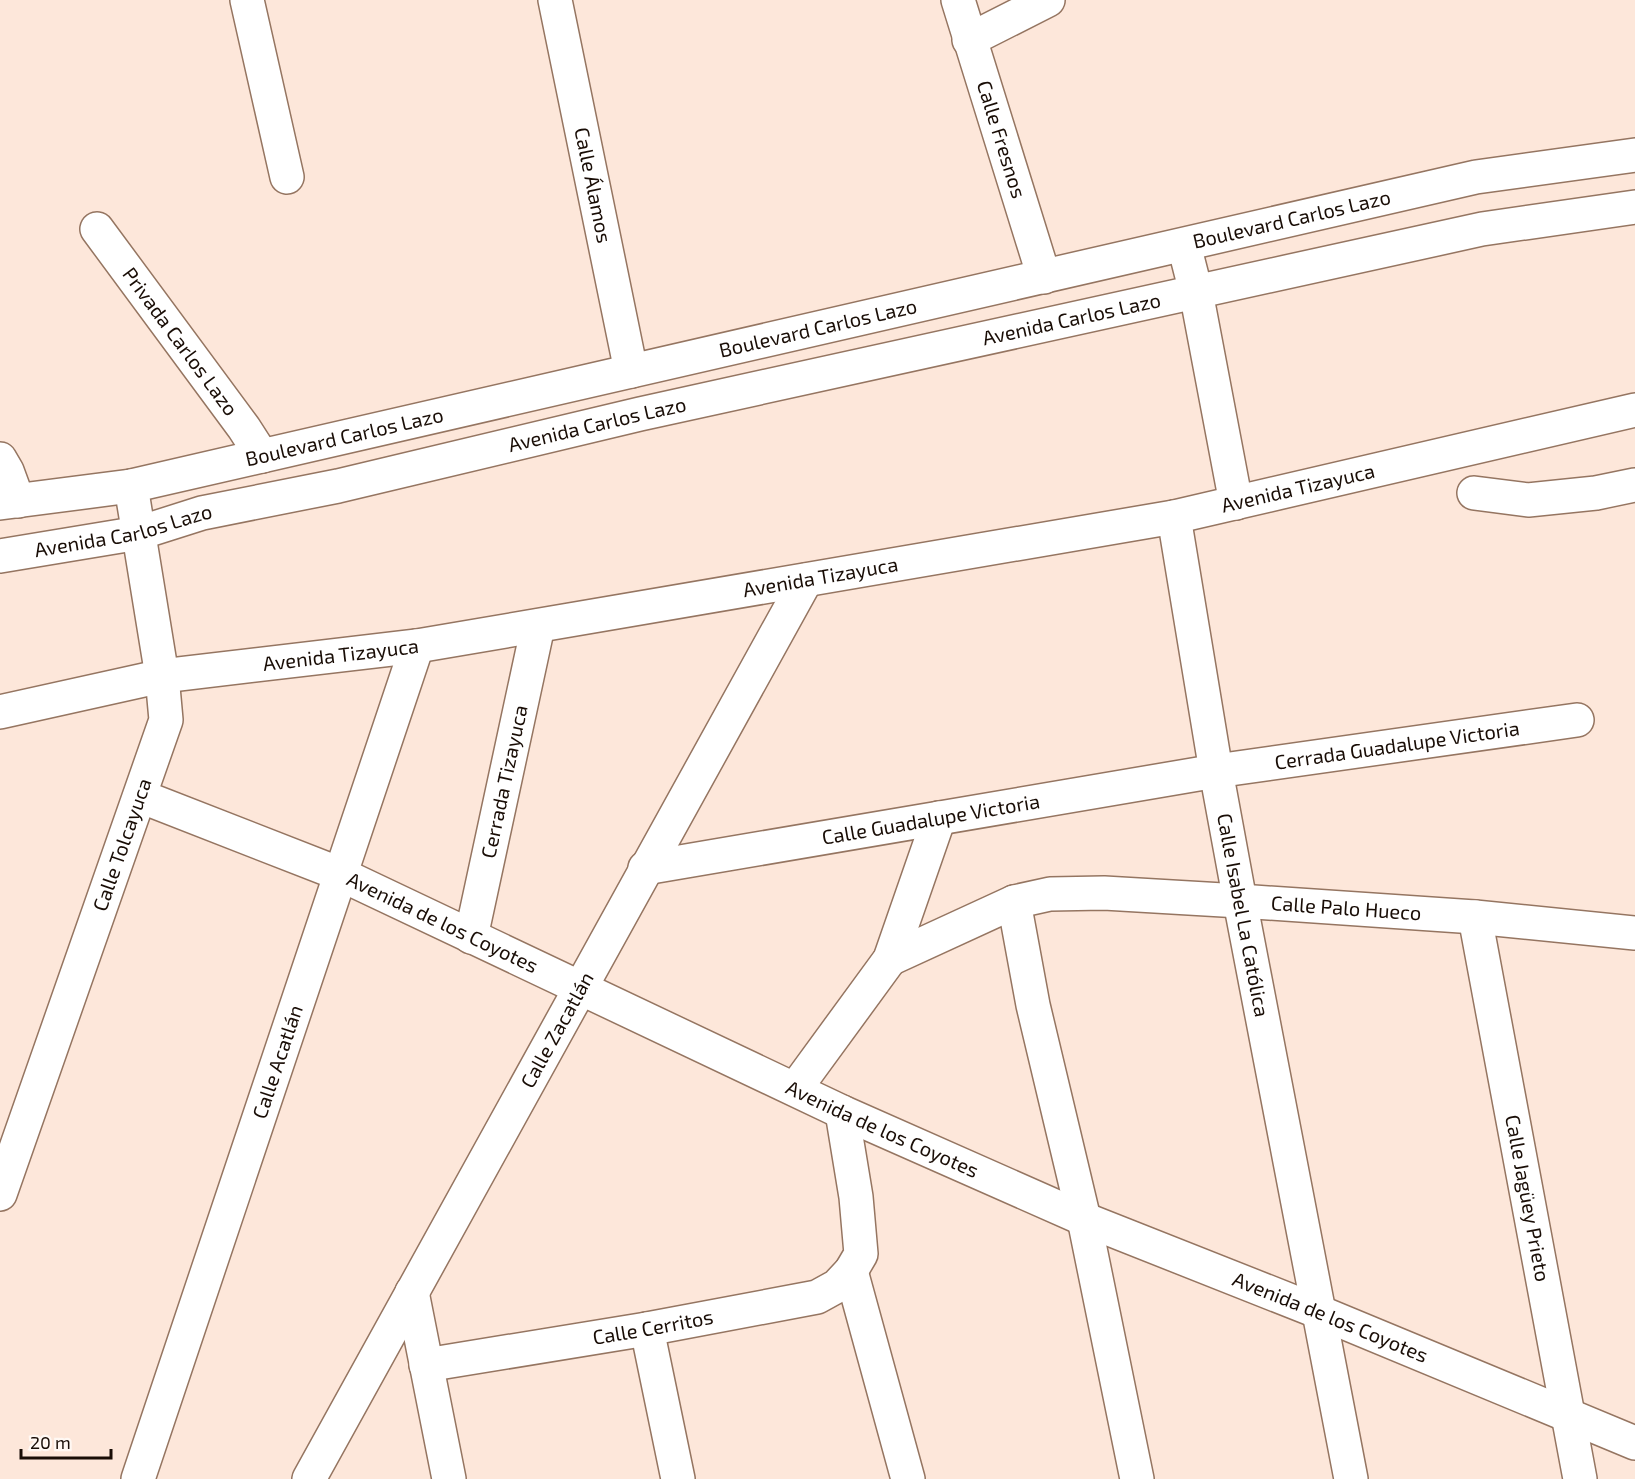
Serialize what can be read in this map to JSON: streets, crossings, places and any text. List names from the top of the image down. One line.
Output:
{"streets":{"street":["Calle Fresnos","Calle Álamos","Boulevard Carlos Lazo","Avenida Carlos Lazo","Privada Carlos Lazo","Avenida Tizayuca","Cerrada Guadalupe Victoria","Cerrada Tizayuca","Calle Guadalupe Victoria","Calle Tolcayuca","Calle Palo Hueco","Calle Isabel La Católica","Avenida de los Coyotes","Calle Zacatlán","Calle Acatlán","Calle Jagüey Prieto","Calle Cerritos"]},"crossings":[["Calle Fresnos","Boulevard Carlos Lazo"],["Calle Álamos","Boulevard Carlos Lazo"],["Boulevard Carlos Lazo","Privada Carlos Lazo"],["Boulevard Carlos Lazo","Calle Tolcayuca"],["Avenida Carlos Lazo","Calle Tolcayuca"],["Avenida Tizayuca","Cerrada Tizayuca"],["Avenida Tizayuca","Calle Tolcayuca"],["Avenida Tizayuca","Calle Isabel La Católica"],["Avenida Tizayuca","Calle Zacatlán"],["Avenida Tizayuca","Calle Acatlán"],["Cerrada Guadalupe Victoria","Calle Guadalupe Victoria"],["Cerrada Guadalupe Victoria","Calle Isabel La Católica"],["Cerrada Tizayuca","Avenida de los Coyotes"],["Calle Guadalupe Victoria","Calle Isabel La Católica"],["Calle Guadalupe Victoria","Calle Zacatlán"],["Calle Tolcayuca","Avenida de los Coyotes"],["Calle Palo Hueco","Calle Isabel La Católica"],["Calle Palo Hueco","Calle Jagüey Prieto"],["Calle Isabel La Católica","Avenida de los Coyotes"],["Avenida de los Coyotes","Calle Zacatlán"],["Avenida de los Coyotes","Calle Acatlán"],["Avenida de los Coyotes","Calle Jagüey Prieto"]],"scale_bar":"20 m"}
